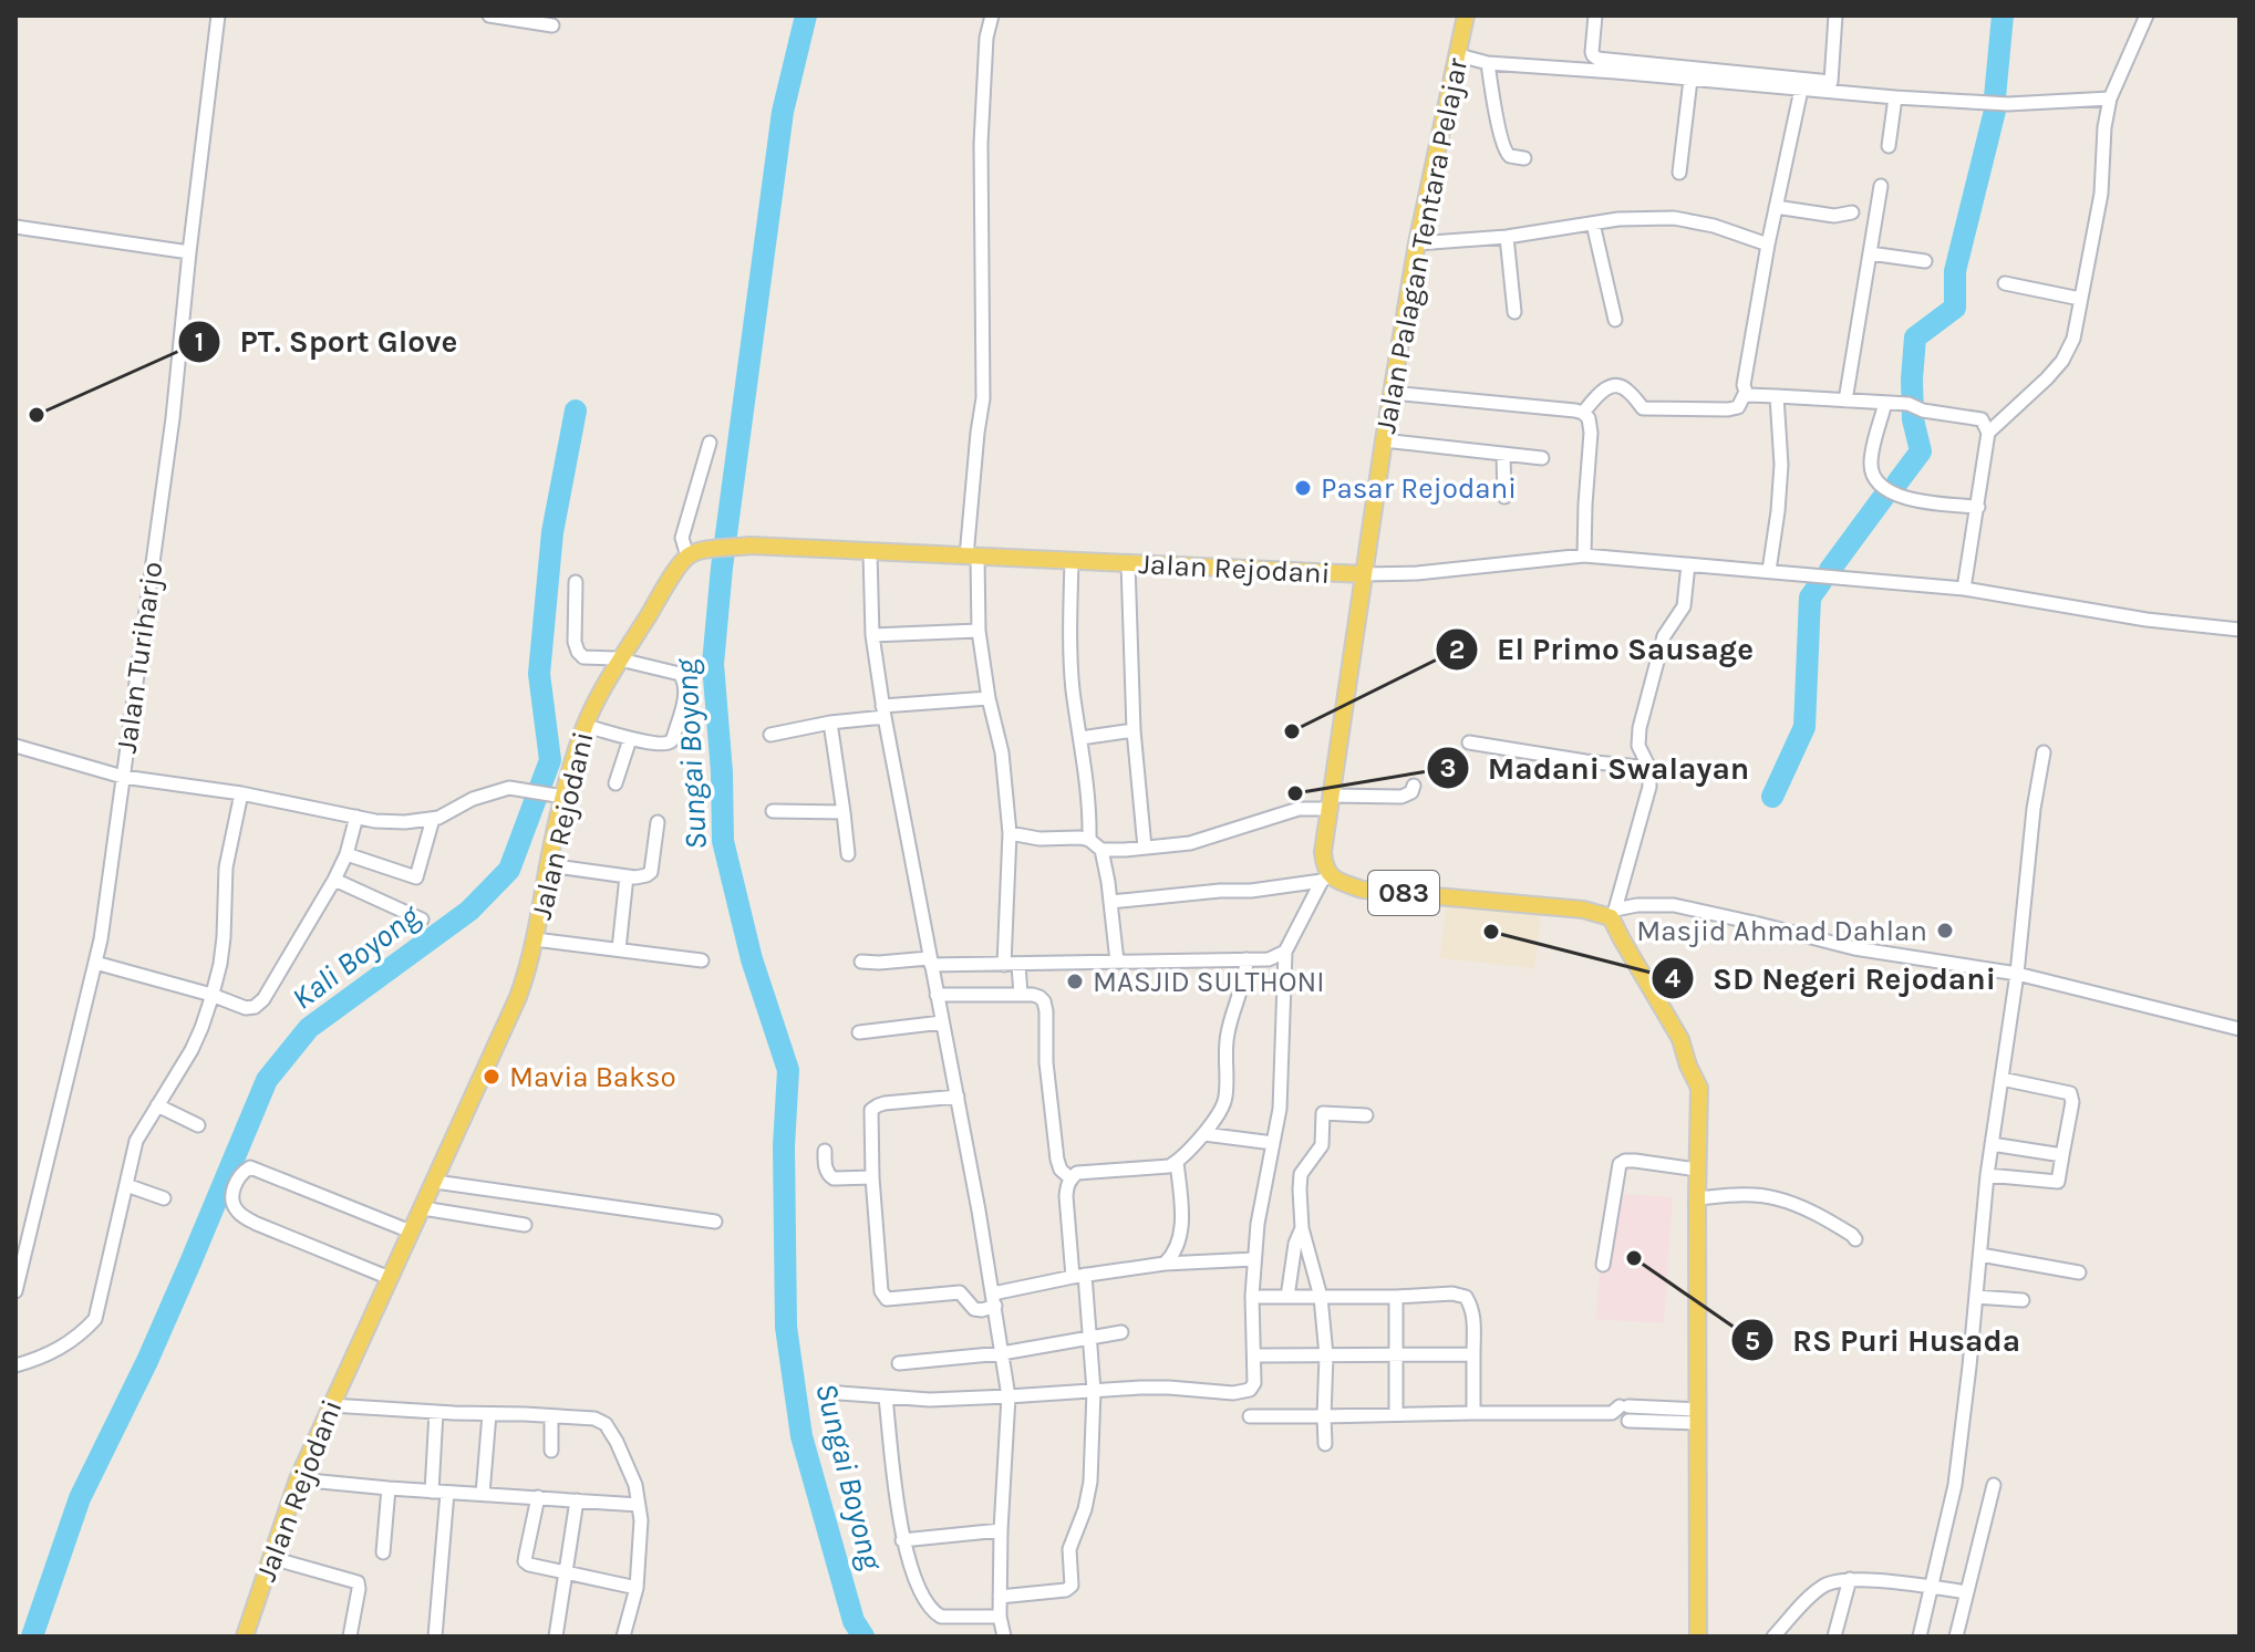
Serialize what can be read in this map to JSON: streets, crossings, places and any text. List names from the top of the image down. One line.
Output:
{"streets":{"main road":["Jalan Palagan Tentara Pelajar","Jalan Rejodani","083"],"street":["Jalan Turiharjo"]},"crossings":[["Jalan Palagan Tentara Pelajar","Jalan Rejodani"],["Jalan Palagan Tentara Pelajar","083"]],"water":["Sungai Boyong","Kali Boyong"],"places":["PT. Sport Glove","Pasar Rejodani","El Primo Sausage","Madani Swalayan","Masjid Ahmad Dahlan","SD Negeri Rejodani","MASJID SULTHONI","Mavia Bakso","RS Puri Husada"]}
